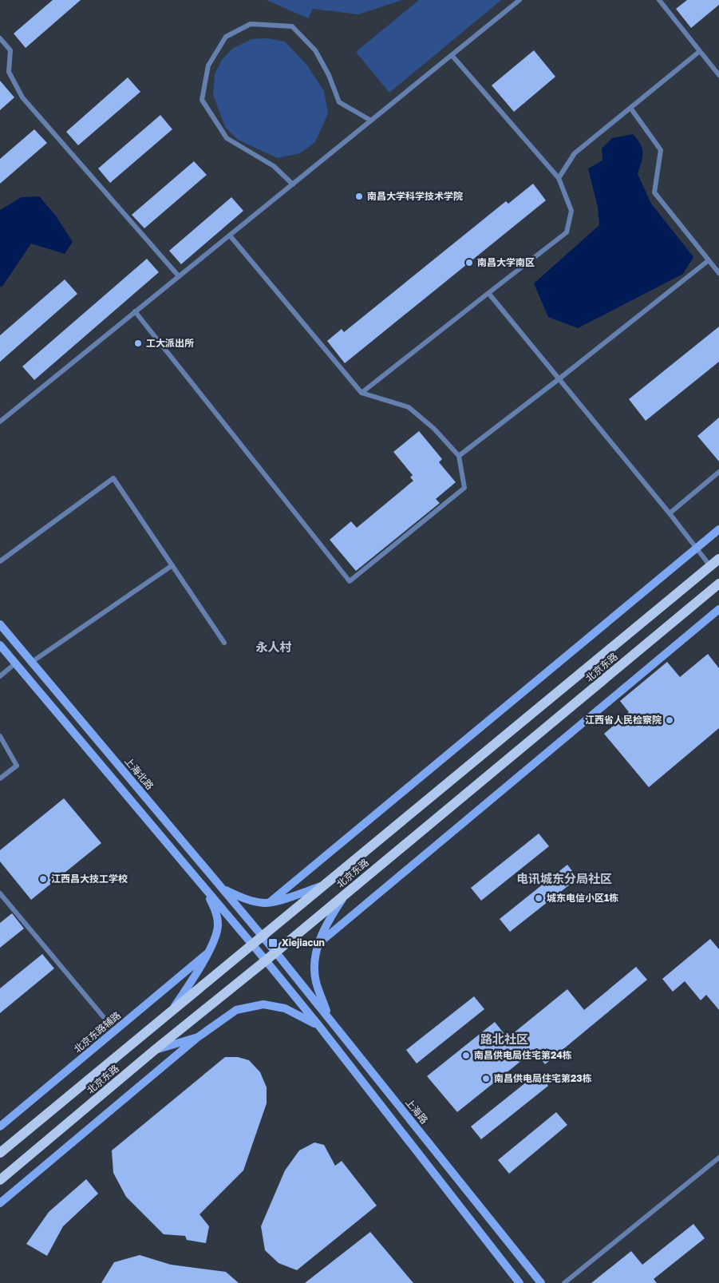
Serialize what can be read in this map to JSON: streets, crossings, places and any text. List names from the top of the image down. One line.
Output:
{"streets":{"main road":["北京东路","上海北路","北京东路辅路","上海路"]},"crossings":[["北京东路","上海北路"],["北京东路","上海路"],["上海北路","上海路"]],"districts":["永人村","电讯城东分局社区","路北社区"],"places":{"other":["南昌大学科学技术学院","南昌大学南区","工大派出所","江西省人民检察院","江西昌大技工学校","城东电信小区1栋","南昌供电局住宅第24栋","南昌供电局住宅第23栋"],"transit":["Xiejiacun"]}}
